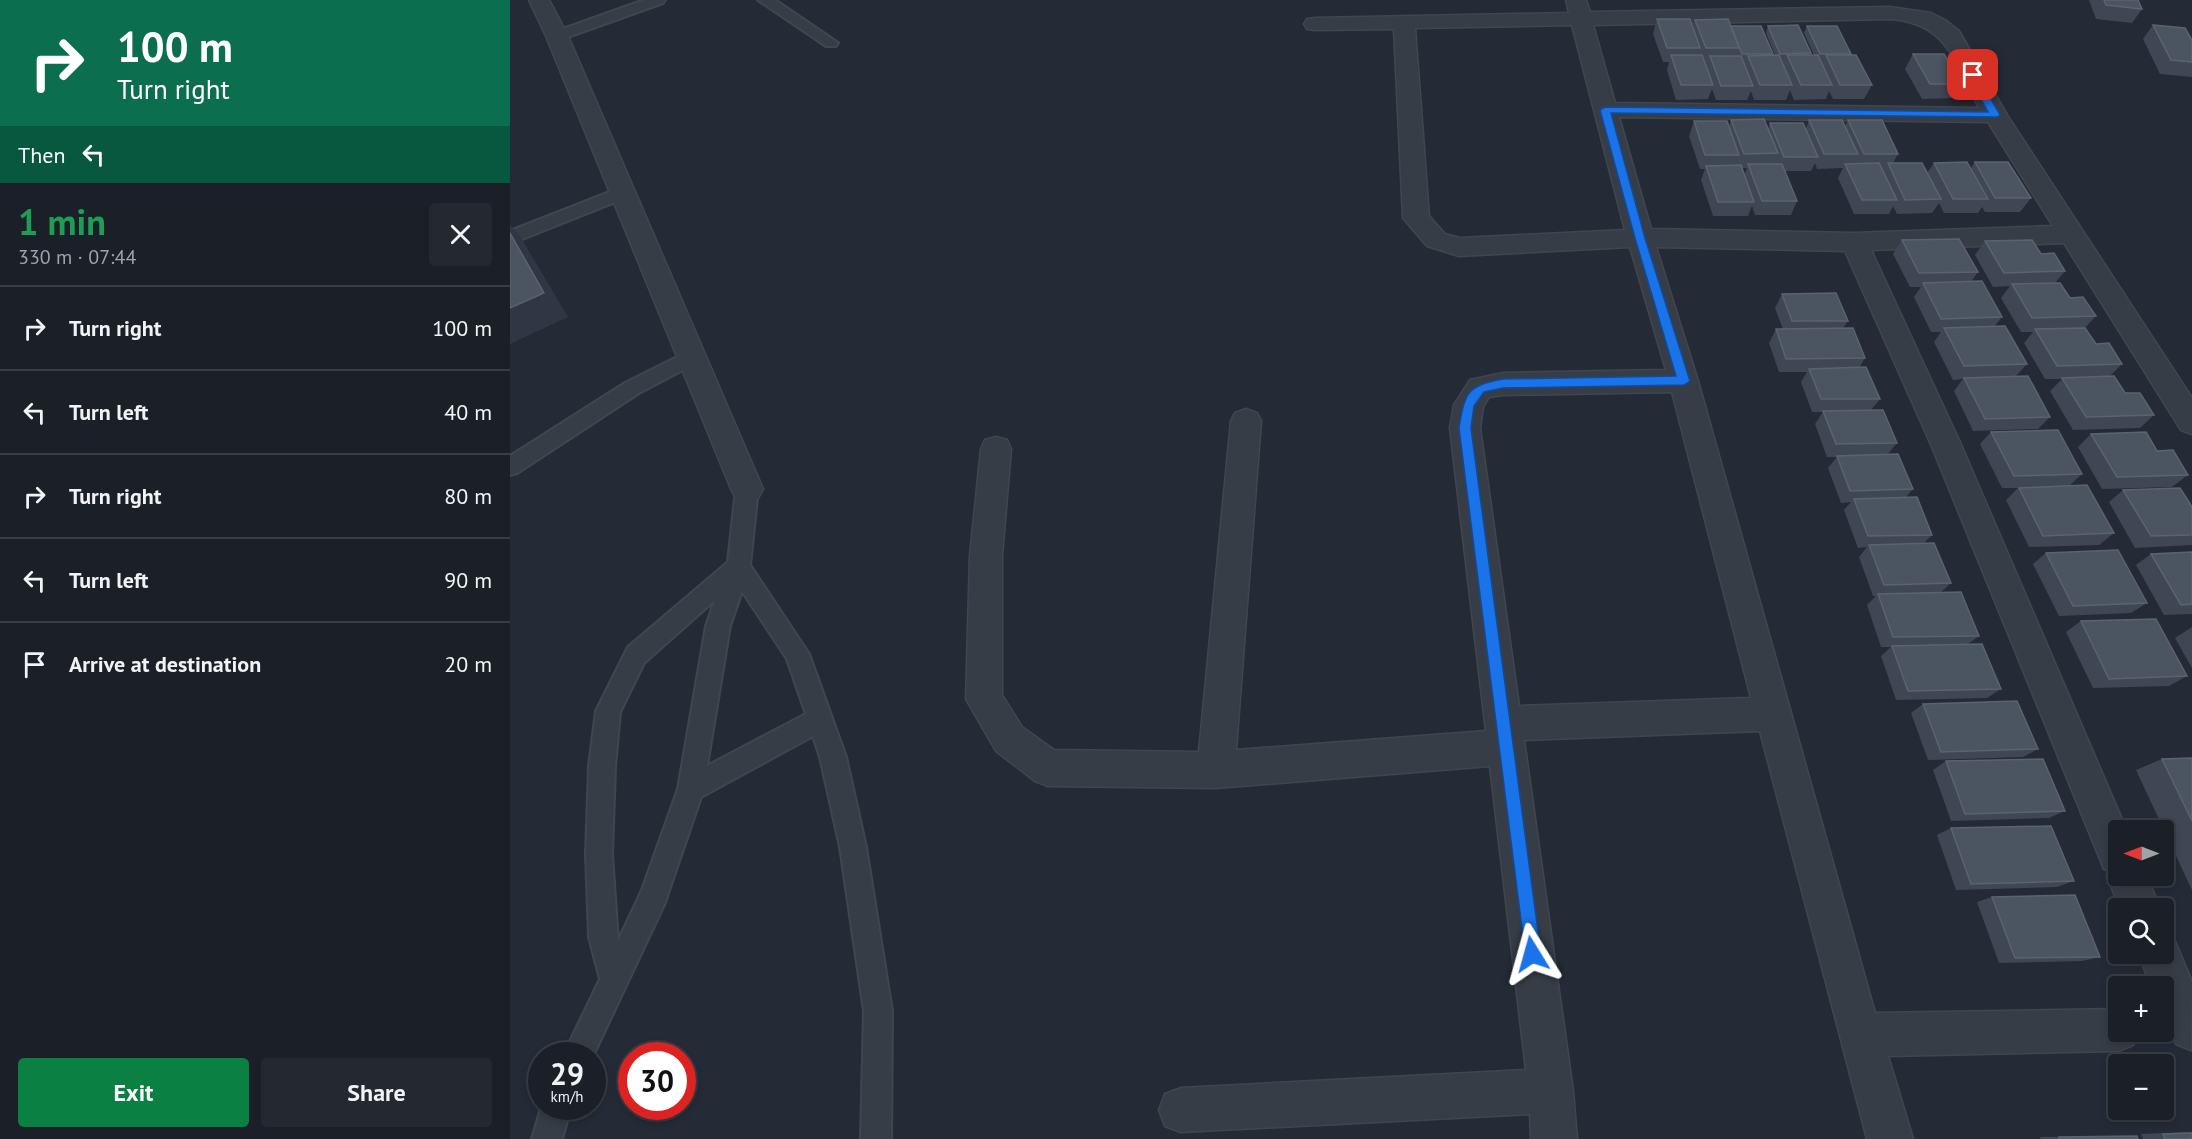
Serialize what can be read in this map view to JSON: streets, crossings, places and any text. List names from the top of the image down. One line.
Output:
{"north":"left","page":{"turn":["100 m","Turn right"],"then":"Then","heading":["1 min","330 m · 07:44"],"list":[{"name":"Turn right","value":"100 m"},{"name":"Turn left","value":"40 m"},{"name":"Turn right","value":"80 m"},{"name":"Turn left","value":"90 m"},{"name":"Arrive at destination","value":"20 m"}],"map_buttons":["+","−"],"speed":"29 km/h","limit":"30","buttons":["Exit","Share"]}}
